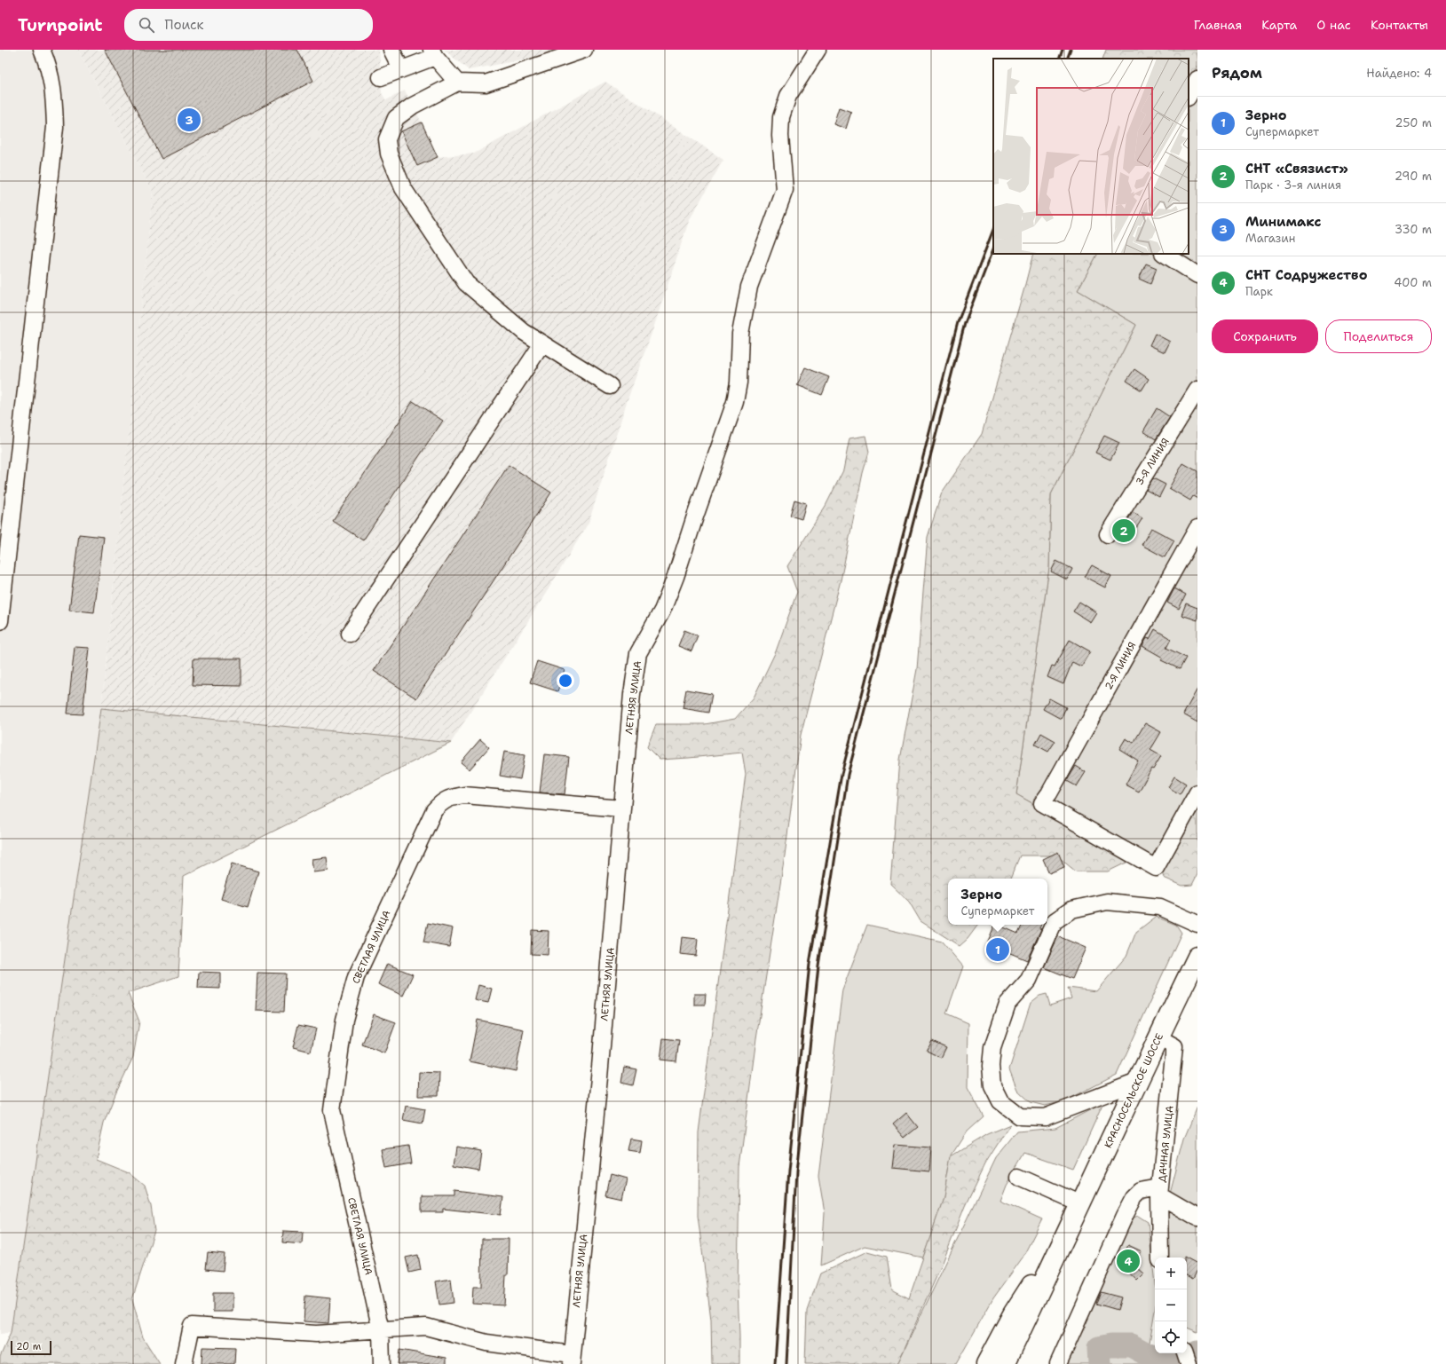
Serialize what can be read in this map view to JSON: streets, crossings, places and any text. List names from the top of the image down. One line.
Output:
{"streets":{"highway":["КРАСНОСЕЛЬСКОЕ ШОССЕ"],"street":["3-Я ЛИНИЯ","2-Я ЛИНИЯ","ЛЕТНЯЯ УЛИЦА","СВЕТЛАЯ УЛИЦА","ДАЧНАЯ УЛИЦА"]},"crossings":[["ЛЕТНЯЯ УЛИЦА","СВЕТЛАЯ УЛИЦА"],["КРАСНОСЕЛЬСКОЕ ШОССЕ","ДАЧНАЯ УЛИЦА"]],"scale_bar":"20 m","page":{"header":"Turnpoint","search":"Поиск","nav":["Главная","Карта","О нас","Контакты"],"heading":["Рядом","Найдено: 4"],"list":[{"mark":"1","name":"Зерно","note":"Супермаркет","value":"250 m"},{"mark":"2","name":"СНТ «Связист»","note":"Парк · 3-я линия","value":"290 m"},{"mark":"3","name":"Минимакс","note":"Магазин","value":"330 m"},{"mark":"4","name":"СНТ Содружество","note":"Парк","value":"400 m"}],"pins":["3","2","1","4"],"buttons":["Сохранить","Поделиться"],"popup":["Зерно","Супермаркет"],"map_buttons":["+","−"],"scale":"20 m"}}
